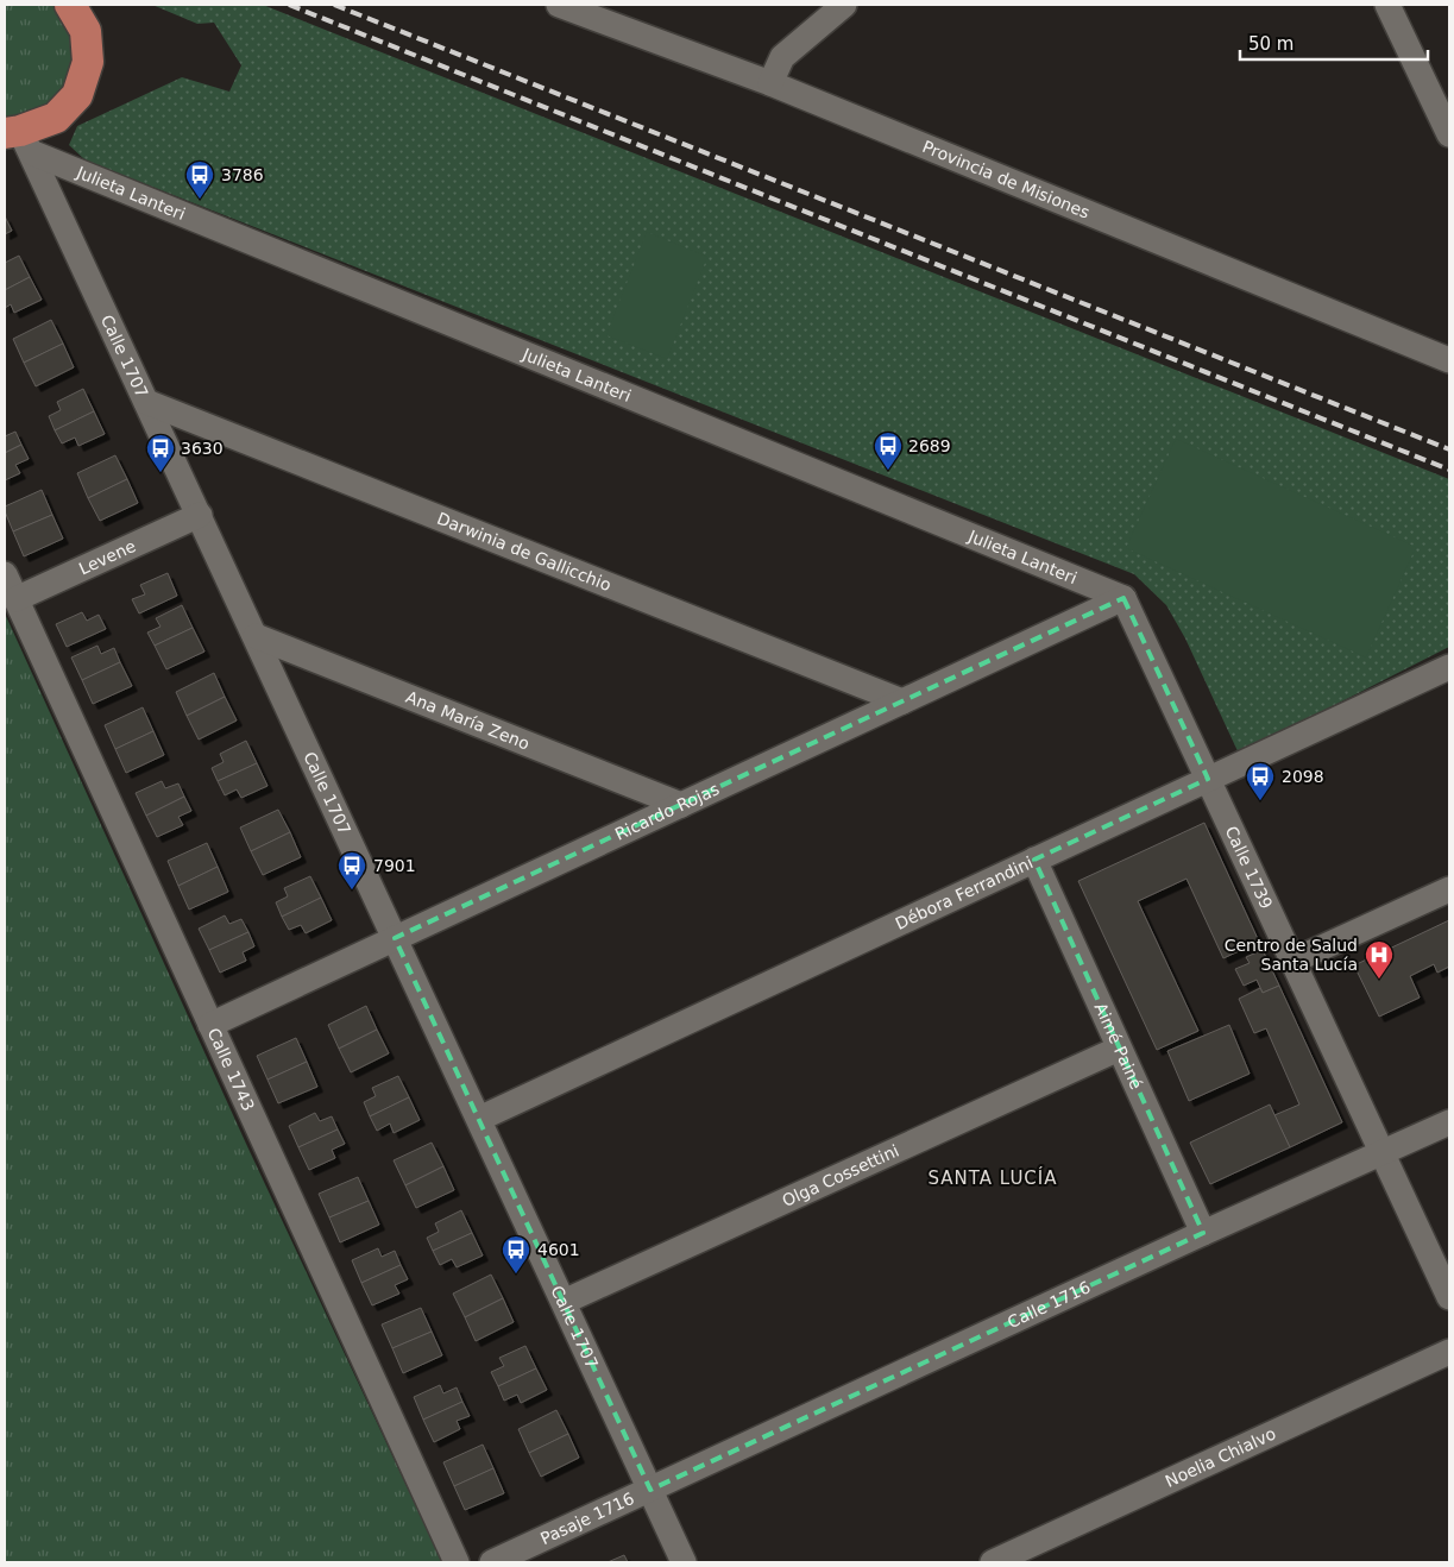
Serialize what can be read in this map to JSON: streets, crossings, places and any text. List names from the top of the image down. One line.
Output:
{"streets":{"street":["Provincia de Misiones","Julieta Lanteri","Calle 1707","Darwinia de Gallicchio","Levene","Ana María Zeno","Ricardo Rojas","Calle 1739","Débora Ferrandini","Aimé Painé","Calle 1743","Olga Cossettini","Calle 1716","Noelia Chialvo","Pasaje 1716"]},"crossings":[["Julieta Lanteri","Calle 1707"],["Julieta Lanteri","Ricardo Rojas"],["Julieta Lanteri","Calle 1739"],["Calle 1707","Darwinia de Gallicchio"],["Calle 1707","Levene"],["Calle 1707","Ana María Zeno"],["Calle 1707","Ricardo Rojas"],["Calle 1707","Débora Ferrandini"],["Calle 1707","Olga Cossettini"],["Calle 1707","Calle 1716"],["Calle 1707","Pasaje 1716"],["Darwinia de Gallicchio","Ricardo Rojas"],["Levene","Calle 1743"],["Ana María Zeno","Ricardo Rojas"],["Ricardo Rojas","Calle 1739"],["Ricardo Rojas","Calle 1743"],["Calle 1739","Débora Ferrandini"],["Calle 1739","Calle 1716"],["Débora Ferrandini","Aimé Painé"],["Aimé Painé","Olga Cossettini"],["Aimé Painé","Calle 1716"],["Calle 1716","Pasaje 1716"]],"districts":["SANTA LUCÍA"],"places":{"bus stop":["3786","2689","3630","2098","7901","4601"],"hospital":["Centro de Salud Santa Lucía"]},"scale_bar":"50 m"}
